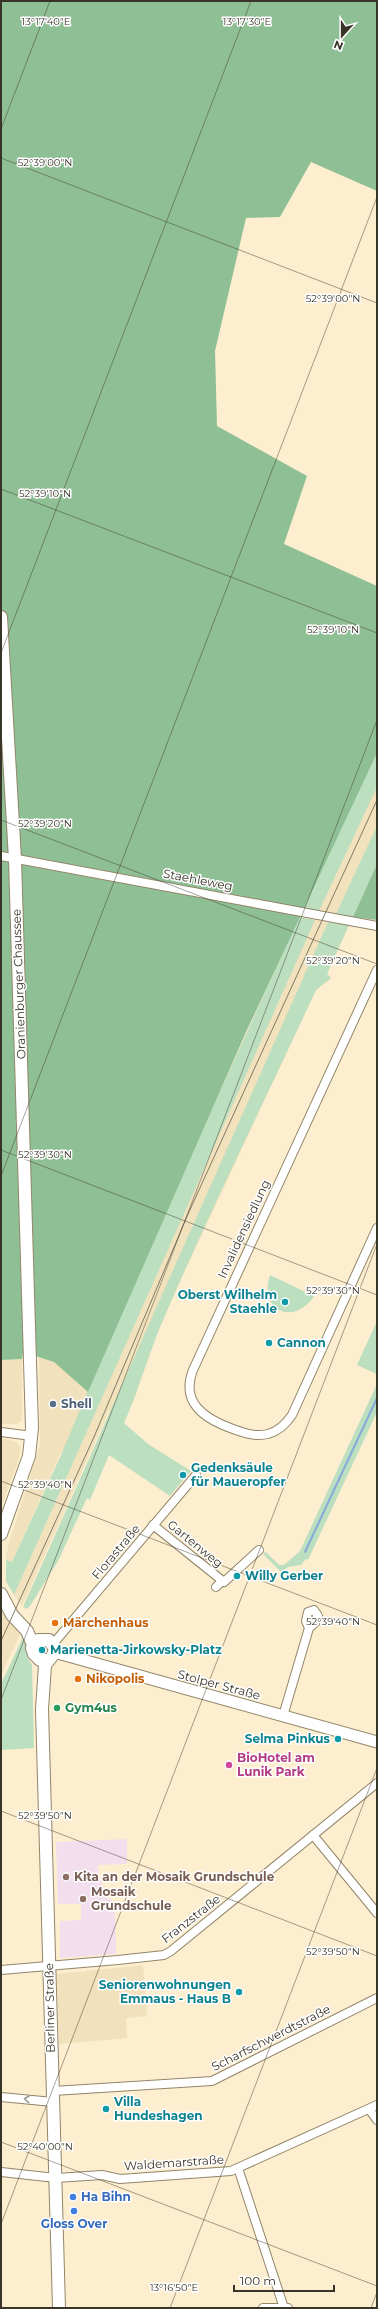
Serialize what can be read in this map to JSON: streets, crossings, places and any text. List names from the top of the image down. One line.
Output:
{"streets":{"main road":["Oranienburger Chaussee","Stolper Straße","Berliner Straße"],"street":["Staehleweg","Invalidensiedlung","Gartenweg","Florastraße","Franzstraße","Scharfschwerdtstraße","Waldemarstraße"]},"crossings":[["Staehleweg","Oranienburger Chaussee"],["Gartenweg","Florastraße"],["Florastraße","Stolper Straße"],["Florastraße","Berliner Straße"],["Stolper Straße","Berliner Straße"],["Franzstraße","Berliner Straße"],["Berliner Straße","Scharfschwerdtstraße"],["Berliner Straße","Waldemarstraße"]],"places":["Oberst Wilhelm Staehle","Cannon","Shell","Gedenksäule für Maueropfer","Willy Gerber","Märchenhaus","Marienetta-Jirkowsky-Platz","Nikopolis","Gym4us","Selma Pinkus","BioHotel am Lunik Park","Kita an der Mosaik Grundschule","Mosaik Grundschule","Seniorenwohnungen Emmaus - Haus B","Villa Hundeshagen","Ha Bihn","Gloss Over"],"scale_bar":"100 m","north":"bottom","coordinates":["13°17'40\"E","13°17'30\"E","52°39'00\"N","52°39'10\"N","52°39'20\"N","52°39'30\"N","52°39'40\"N","52°39'50\"N","52°40'00\"N","13°16'50\"E"]}
